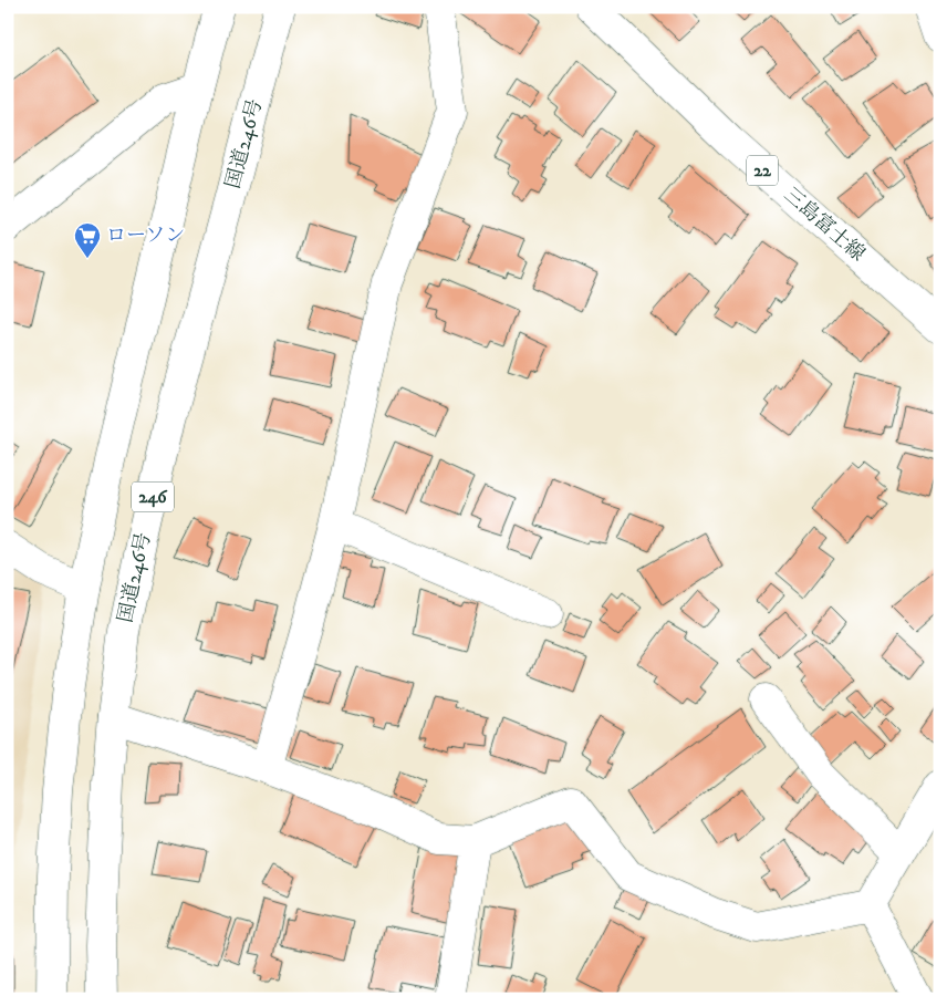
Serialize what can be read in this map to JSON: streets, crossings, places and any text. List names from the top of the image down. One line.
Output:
{"streets":{"main road":["国道246号","22","三島富士線","246"]},"places":{"supermarket":["ローソン"]}}
